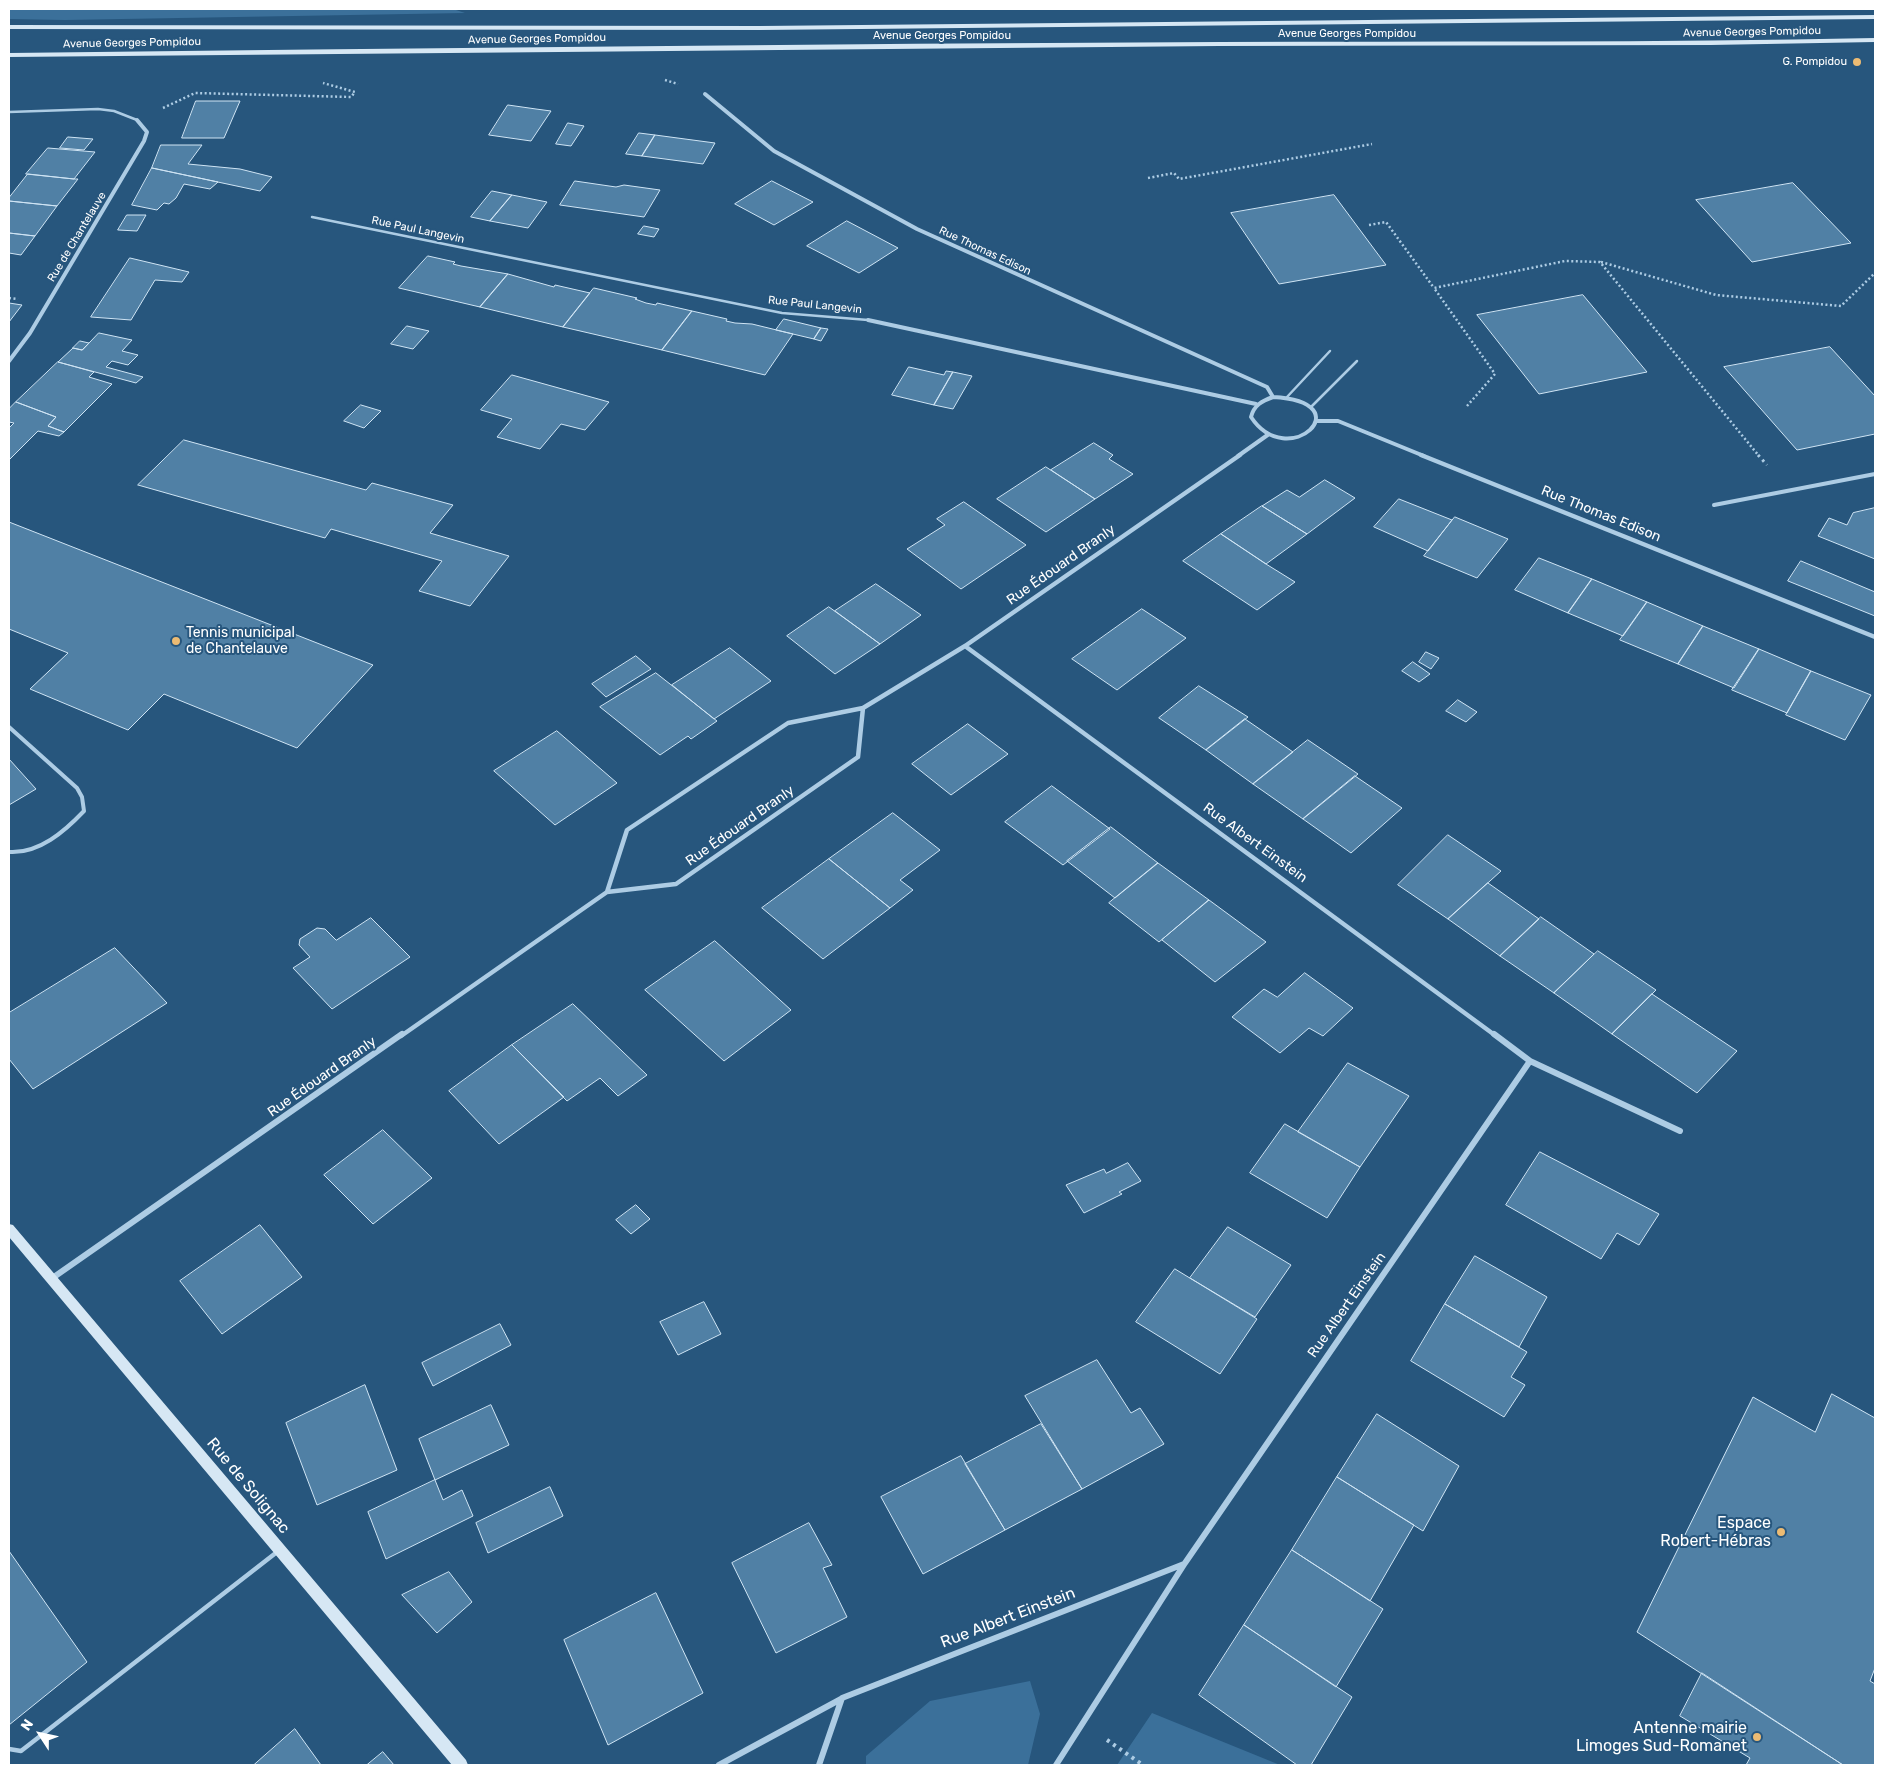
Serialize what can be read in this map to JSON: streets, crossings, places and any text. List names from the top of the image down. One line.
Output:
{"streets":{"main road":["Avenue Georges Pompidou","Rue de Solignac"],"street":["Rue Paul Langevin","Rue de Chantelauve","Rue Thomas Edison","Rue Édouard Branly","Rue Albert Einstein"]},"crossings":[["Rue Paul Langevin","Rue Thomas Edison"],["Rue Paul Langevin","Rue Édouard Branly"],["Rue Thomas Edison","Rue Édouard Branly"],["Rue Édouard Branly","Rue Albert Einstein"],["Rue Édouard Branly","Rue de Solignac"]],"places":["G. Pompidou","Tennis municipal de Chantelauve","Espace Robert-Hébras","Antenne mairie Limoges Sud-Romanet"],"north":"top left"}
